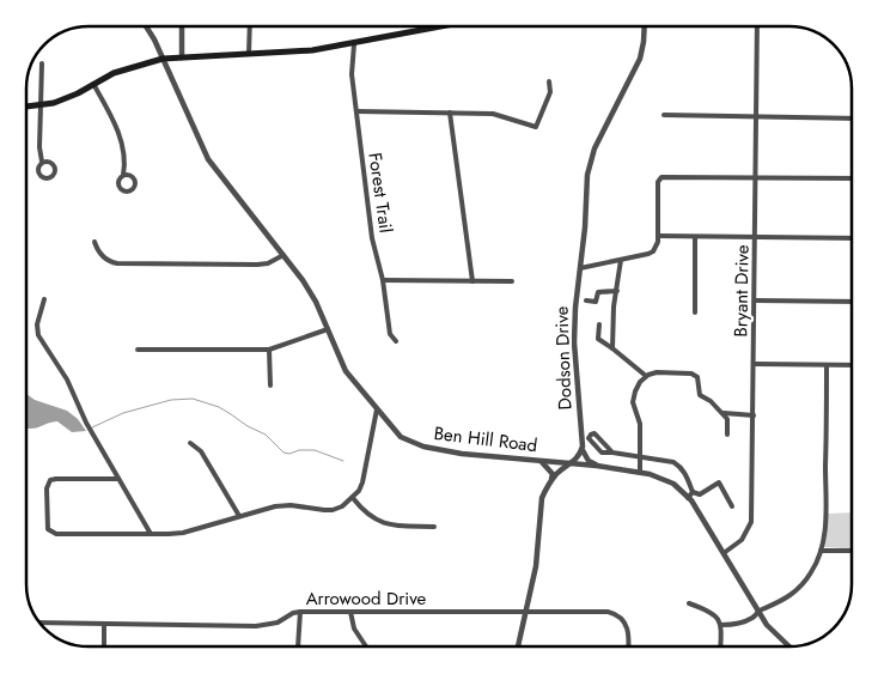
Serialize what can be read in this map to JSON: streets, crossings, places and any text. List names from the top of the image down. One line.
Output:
{"streets":{"street":["Forest Trail","Bryant Drive","Dodson Drive","Ben Hill Road","Arrowood Drive"]},"crossings":[["Bryant Drive","Ben Hill Road"]]}
